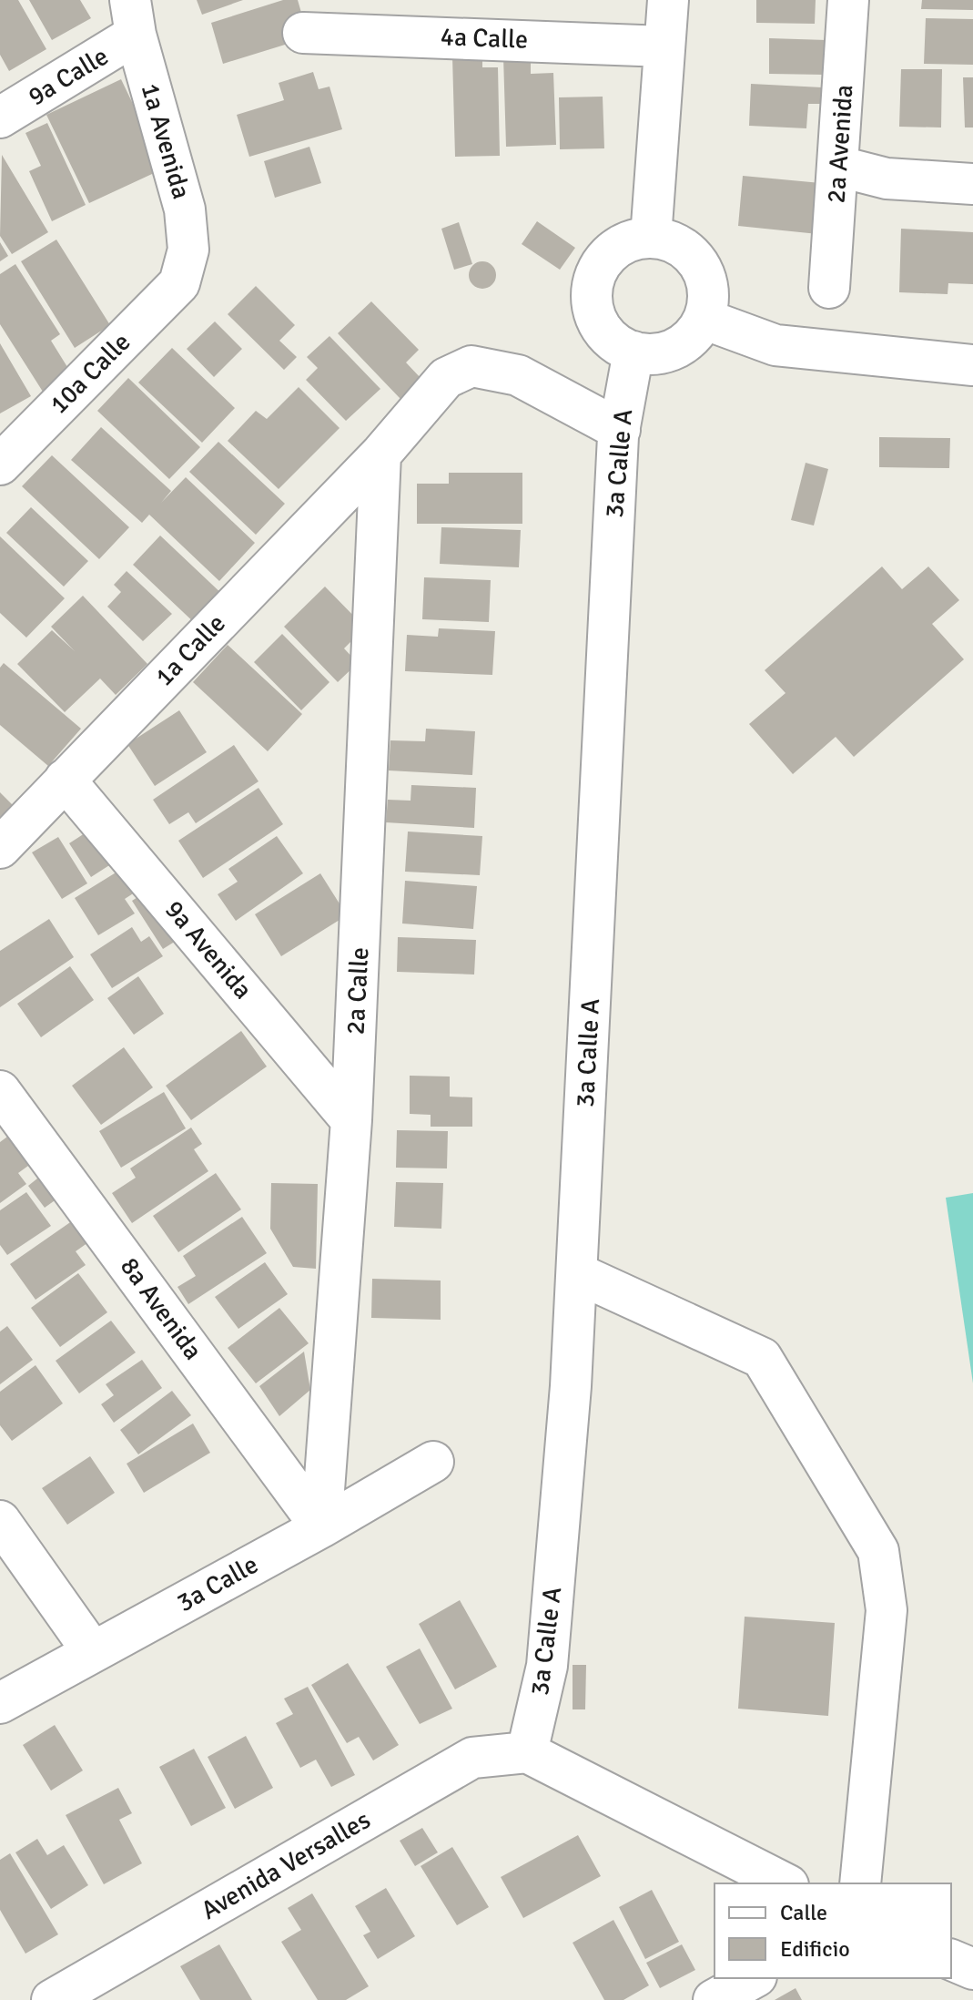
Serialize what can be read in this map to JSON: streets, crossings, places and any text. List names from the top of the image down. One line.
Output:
{"streets":{"street":["4a Calle","9a Calle","1a Avenida","2a Avenida","10a Calle","3a Calle A","1a Calle","9a Avenida","2a Calle","8a Avenida","3a Calle","Avenida Versalles"]},"crossings":[["9a Calle","1a Avenida"],["1a Avenida","10a Calle"],["3a Calle A","1a Calle"],["3a Calle A","Avenida Versalles"],["1a Calle","9a Avenida"],["1a Calle","2a Calle"],["9a Avenida","2a Calle"],["2a Calle","8a Avenida"],["2a Calle","3a Calle"],["8a Avenida","3a Calle"]],"legend":["Calle","Edificio"]}
